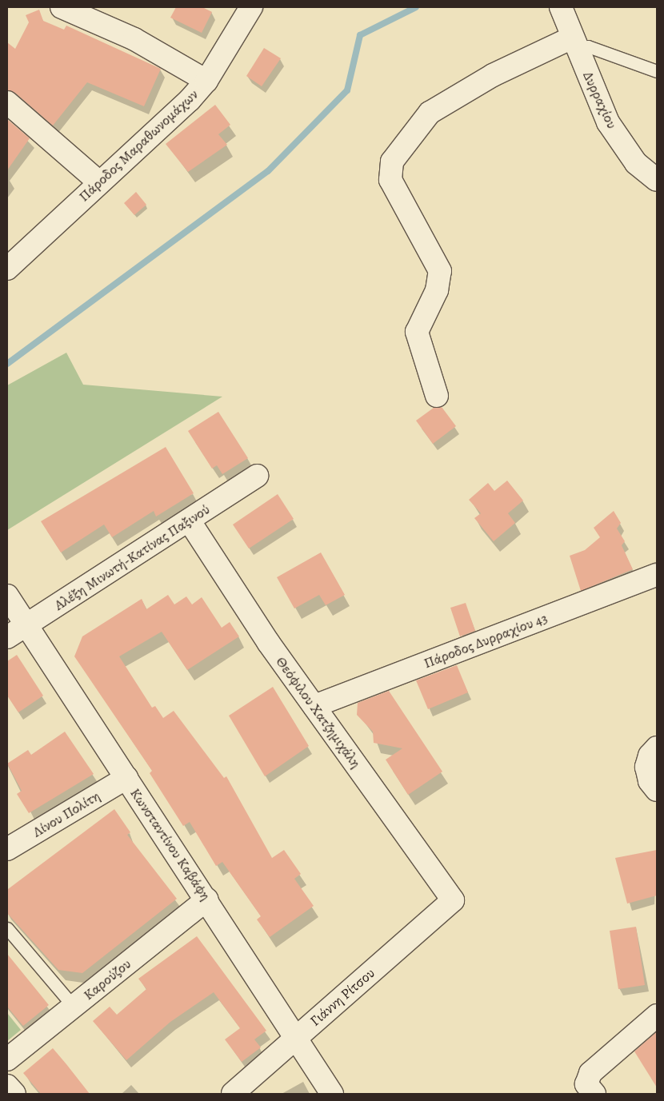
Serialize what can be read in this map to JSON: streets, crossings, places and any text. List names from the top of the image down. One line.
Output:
{"streets":{"street":["Δυρραχίου","Πάροδος Μαραθωνομάχων","Αλέξη Μινωτή-Κατίνας Παξινού","Πάροδος Δυρραχίου 43","Θεόφιλου Χατζημιχάλη","Λίνου Πολίτη","Κωνσταντίνου Καβάφη","Καρούζου","Γιάννη Ρίτσου"]},"crossings":[["Αλέξη Μινωτή-Κατίνας Παξινού","Θεόφιλου Χατζημιχάλη"],["Αλέξη Μινωτή-Κατίνας Παξινού","Κωνσταντίνου Καβάφη"],["Πάροδος Δυρραχίου 43","Θεόφιλου Χατζημιχάλη"],["Θεόφιλου Χατζημιχάλη","Γιάννη Ρίτσου"],["Λίνου Πολίτη","Κωνσταντίνου Καβάφη"],["Κωνσταντίνου Καβάφη","Καρούζου"],["Κωνσταντίνου Καβάφη","Γιάννη Ρίτσου"]]}
